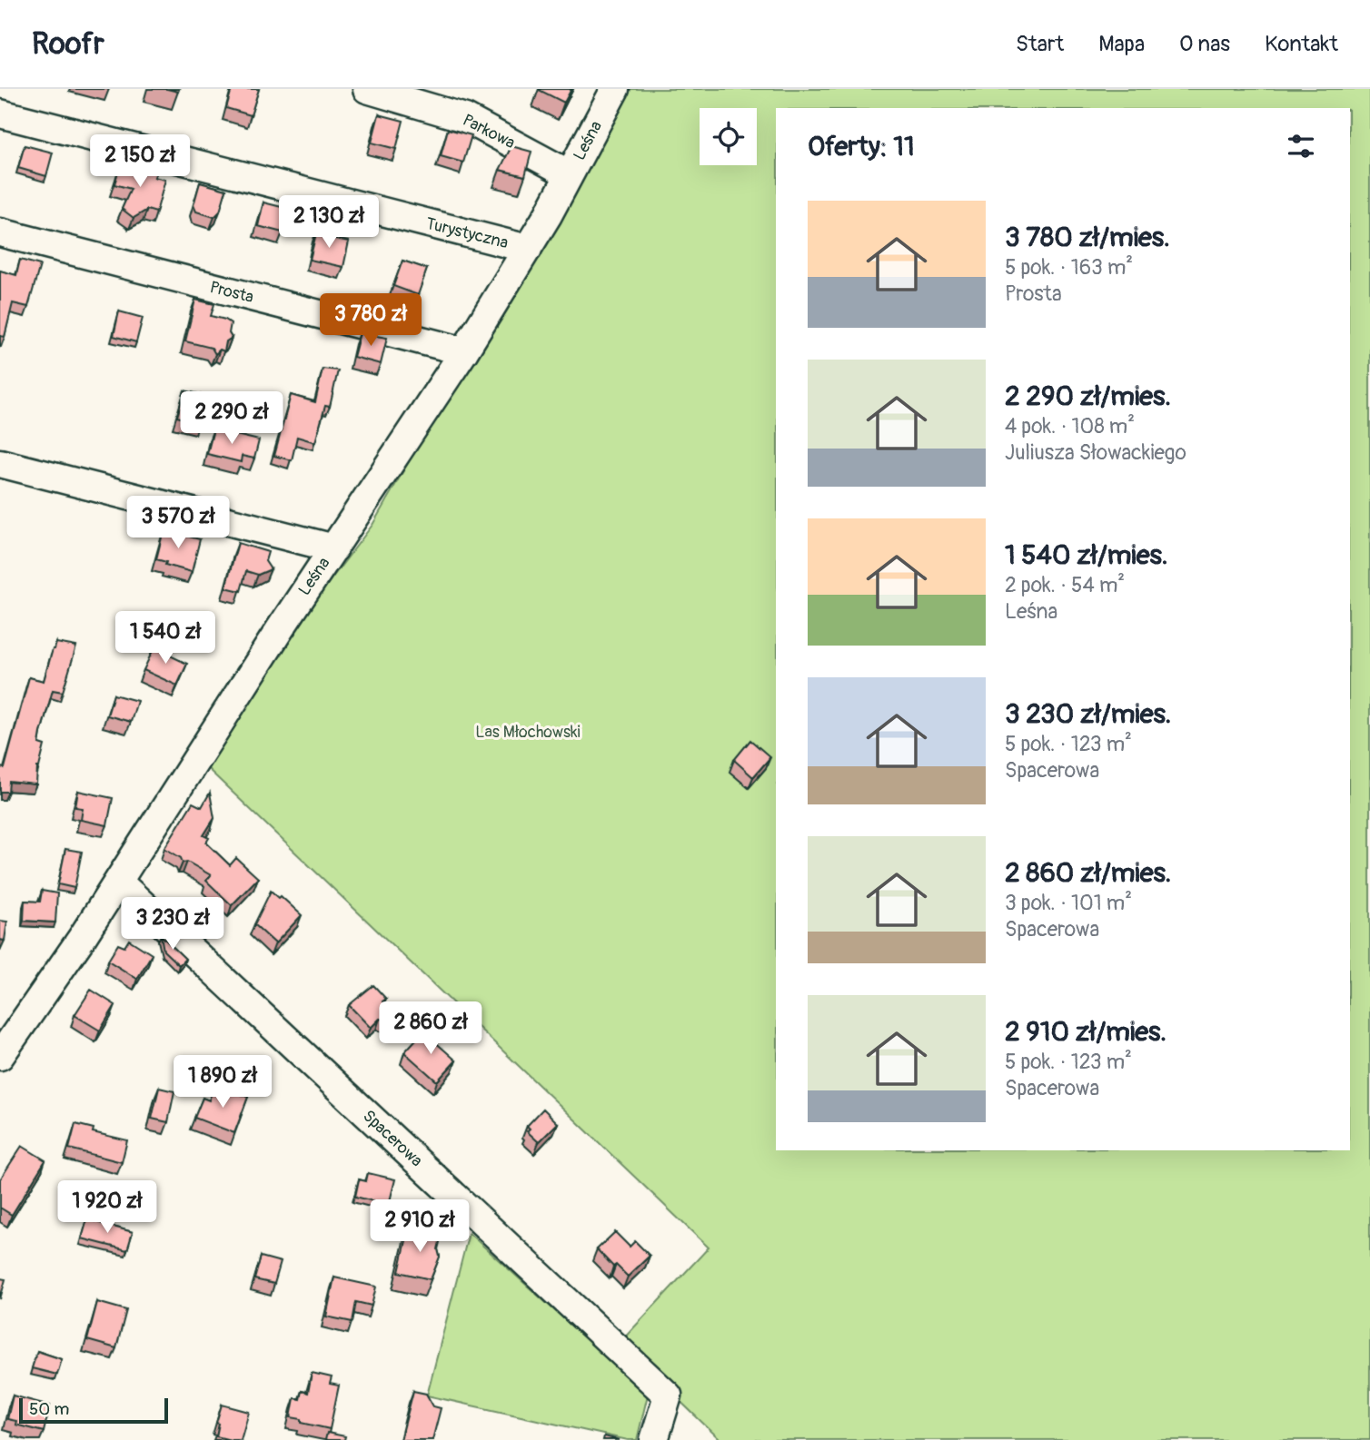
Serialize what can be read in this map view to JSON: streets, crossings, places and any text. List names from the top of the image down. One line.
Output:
{"streets":{"street":["Parkowa","Leśna","Turystyczna","Prosta","Spacerowa"]},"crossings":[["Parkowa","Leśna"],["Leśna","Turystyczna"],["Leśna","Prosta"],["Leśna","Spacerowa"]],"parks":["Las Młochowski"],"scale_bar":"50 m","page":{"header":"Roofr","nav":["Start","Mapa","O nas","Kontakt"],"heading":"Oferty: 11","price":["2 150 zł","2 130 zł","3 780 zł","2 290 zł","3 570 zł","1 540 zł","3 230 zł","2 860 zł","1 890 zł","1 920 zł","2 910 zł"],"list":[{"name":"3 780 zł/mies.","note":"5 pok. · 163 m² · Prosta"},{"name":"2 290 zł/mies.","note":"4 pok. · 108 m² · Juliusza Słowackiego"},{"name":"1 540 zł/mies.","note":"2 pok. · 54 m² · Leśna"},{"name":"3 230 zł/mies.","note":"5 pok. · 123 m² · Spacerowa"},{"name":"2 860 zł/mies.","note":"3 pok. · 101 m² · Spacerowa"},{"name":"2 910 zł/mies.","note":"5 pok. · 123 m² · Spacerowa"}],"scale":"50 m"}}
